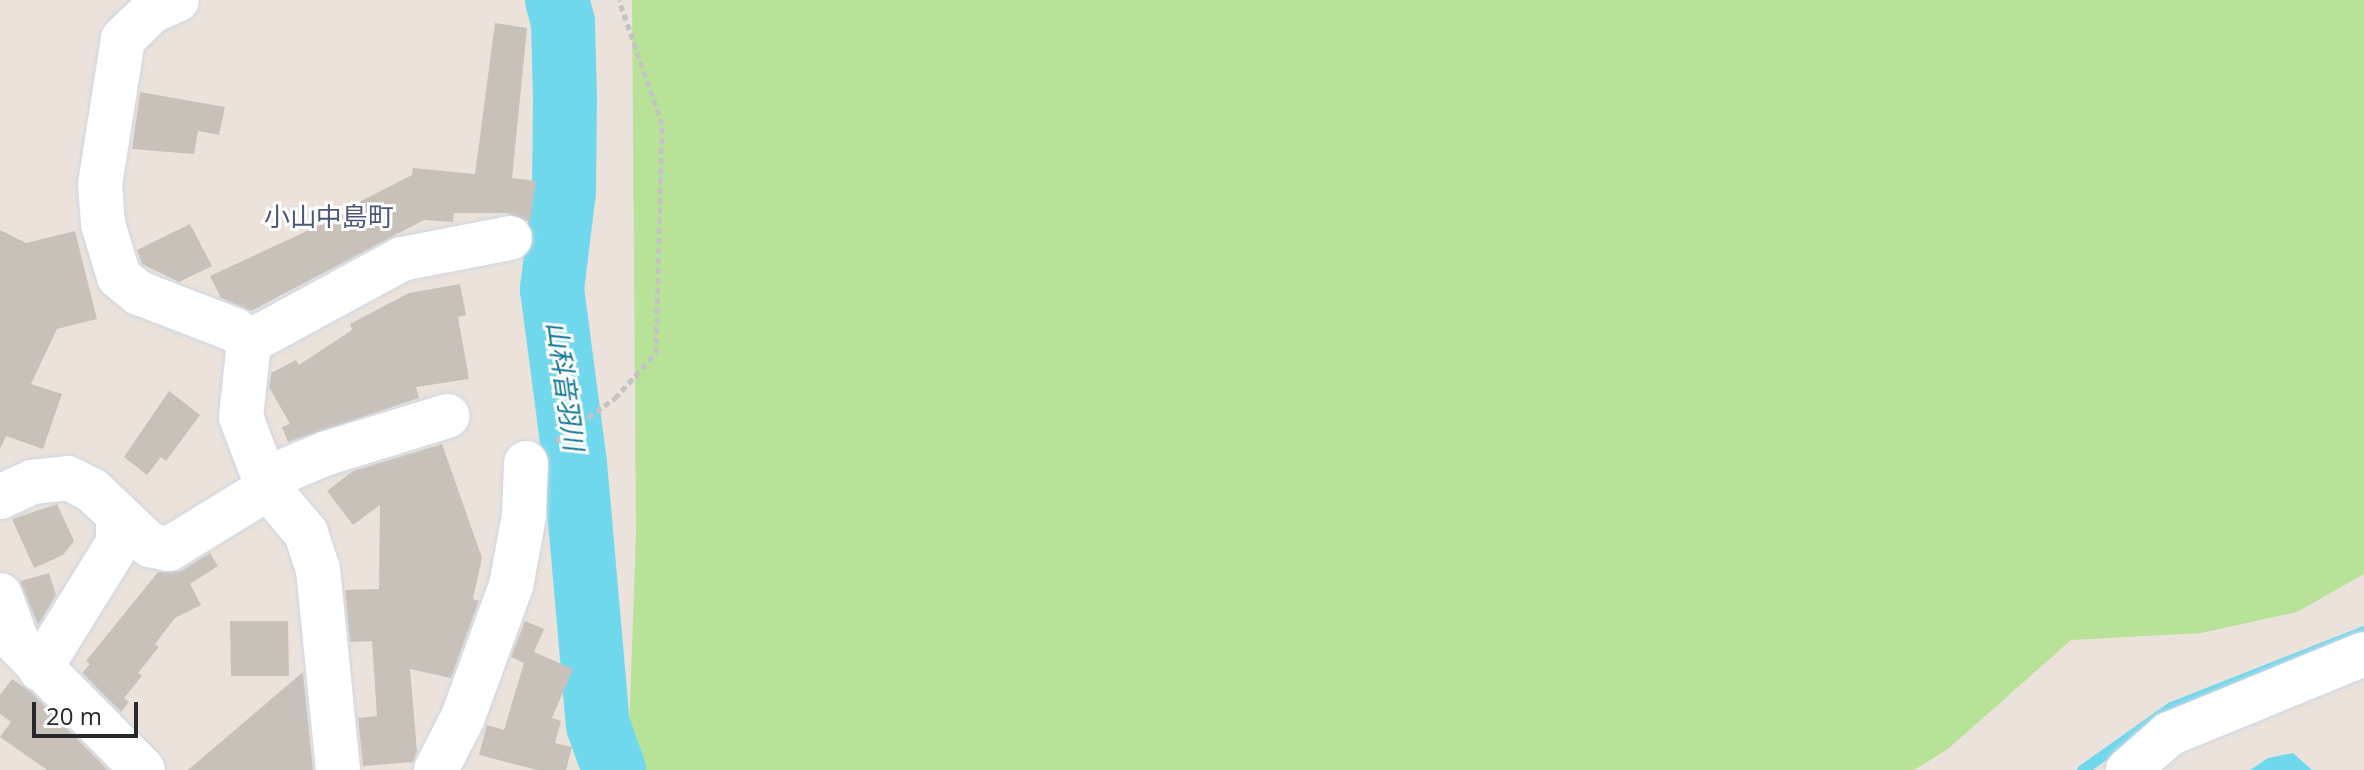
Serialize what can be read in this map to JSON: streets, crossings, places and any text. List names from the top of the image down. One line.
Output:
{"districts":["小山中島町"],"water":["山科音羽川"],"scale_bar":"20 m"}
